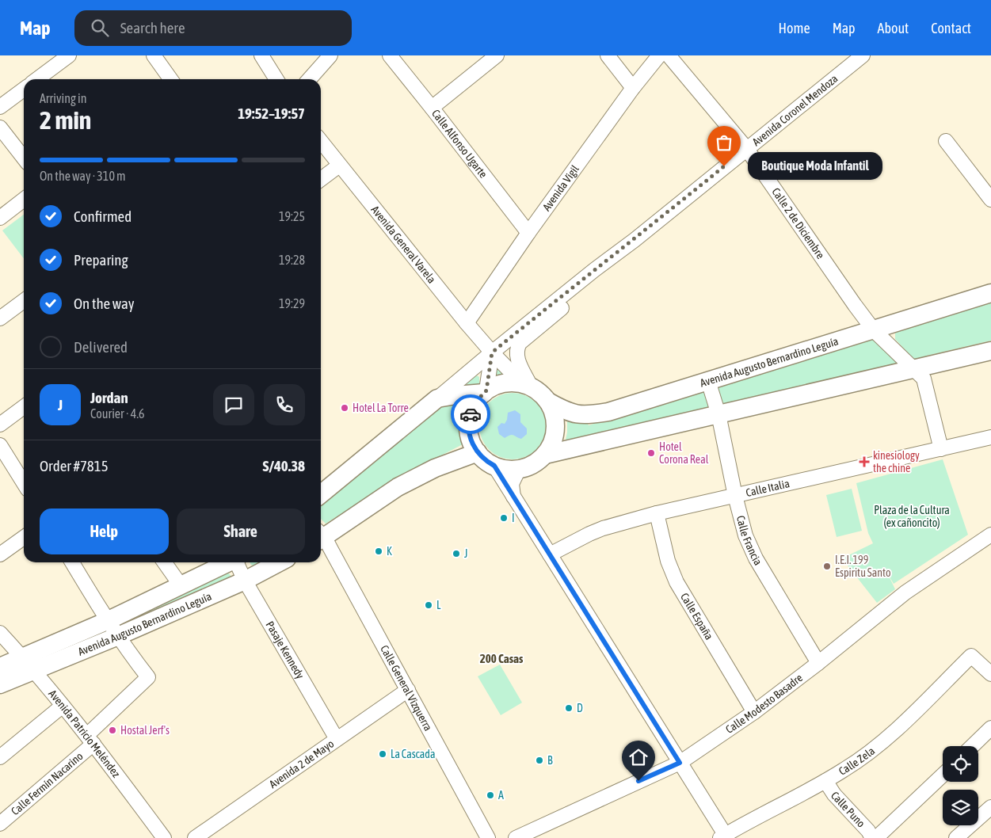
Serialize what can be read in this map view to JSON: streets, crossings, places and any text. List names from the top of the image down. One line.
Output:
{"streets":{"main road":["Avenida Augusto Bernardino Leguía"],"street":["Avenida Coronel Mendoza","Calle Alfonso Ugarte","Avenida Vigil","Calle 2 de Diciembre","Avenida General Varela","Calle Italia","Calle Francia","Calle España","Pasaje Kennedy","Calle General Vizquerra","Calle Modesto Basadre","Avenida Patricio Meléndez","Calle Zela","Avenida 2 de Mayo","Calle Fermín Nacarino","Calle Puno"]},"crossings":[["Avenida Coronel Mendoza","Calle 2 de Diciembre"],["Avenida Coronel Mendoza","Avenida General Varela"],["Avenida Coronel Mendoza","Avenida Augusto Bernardino Leguía"],["Calle Alfonso Ugarte","Avenida Vigil"],["Avenida Vigil","Avenida General Varela"],["Calle 2 de Diciembre","Avenida Augusto Bernardino Leguía"],["Calle 2 de Diciembre","Calle Italia"],["Avenida General Varela","Avenida Augusto Bernardino Leguía"],["Avenida Augusto Bernardino Leguía","Calle Francia"],["Avenida Augusto Bernardino Leguía","Pasaje Kennedy"],["Avenida Augusto Bernardino Leguía","Avenida Patricio Meléndez"],["Avenida Augusto Bernardino Leguía","Calle Fermín Nacarino"],["Calle Italia","Calle Francia"],["Calle Italia","Calle España"],["Calle Francia","Calle Modesto Basadre"],["Calle España","Calle Modesto Basadre"],["Pasaje Kennedy","Avenida 2 de Mayo"],["Calle General Vizquerra","Avenida 2 de Mayo"],["Avenida Patricio Meléndez","Calle Fermín Nacarino"],["Calle Zela","Calle Puno"]],"districts":["200 Casas"],"parks":["Plaza de la Cultura (ex cañoncito)"],"places":{"other":["Boutique Moda Infantil","Hotel La Torre","Hotel Corona Real","I","K","J","I.E.I. 199 Espiritu Santo","L","D","Hostal Jerf's","La Cascada","B","A"],"health":["kinesiology the chine"]},"page":{"header":"Map","search":"Search here","nav":["Home","Map","About","Contact"],"heading":["2 min","Arriving in","19:52–19:57"],"panel":["Jordan","Courier · 4.6","Order #7815","S/40.38"],"bar":"On the way · 310 m","bubble":"Boutique Moda Infantil","list":[["Confirmed","19:25"],["Preparing","19:28"],["On the way","19:29"],"Delivered"],"round":"J","buttons":["Help","Share"]}}
